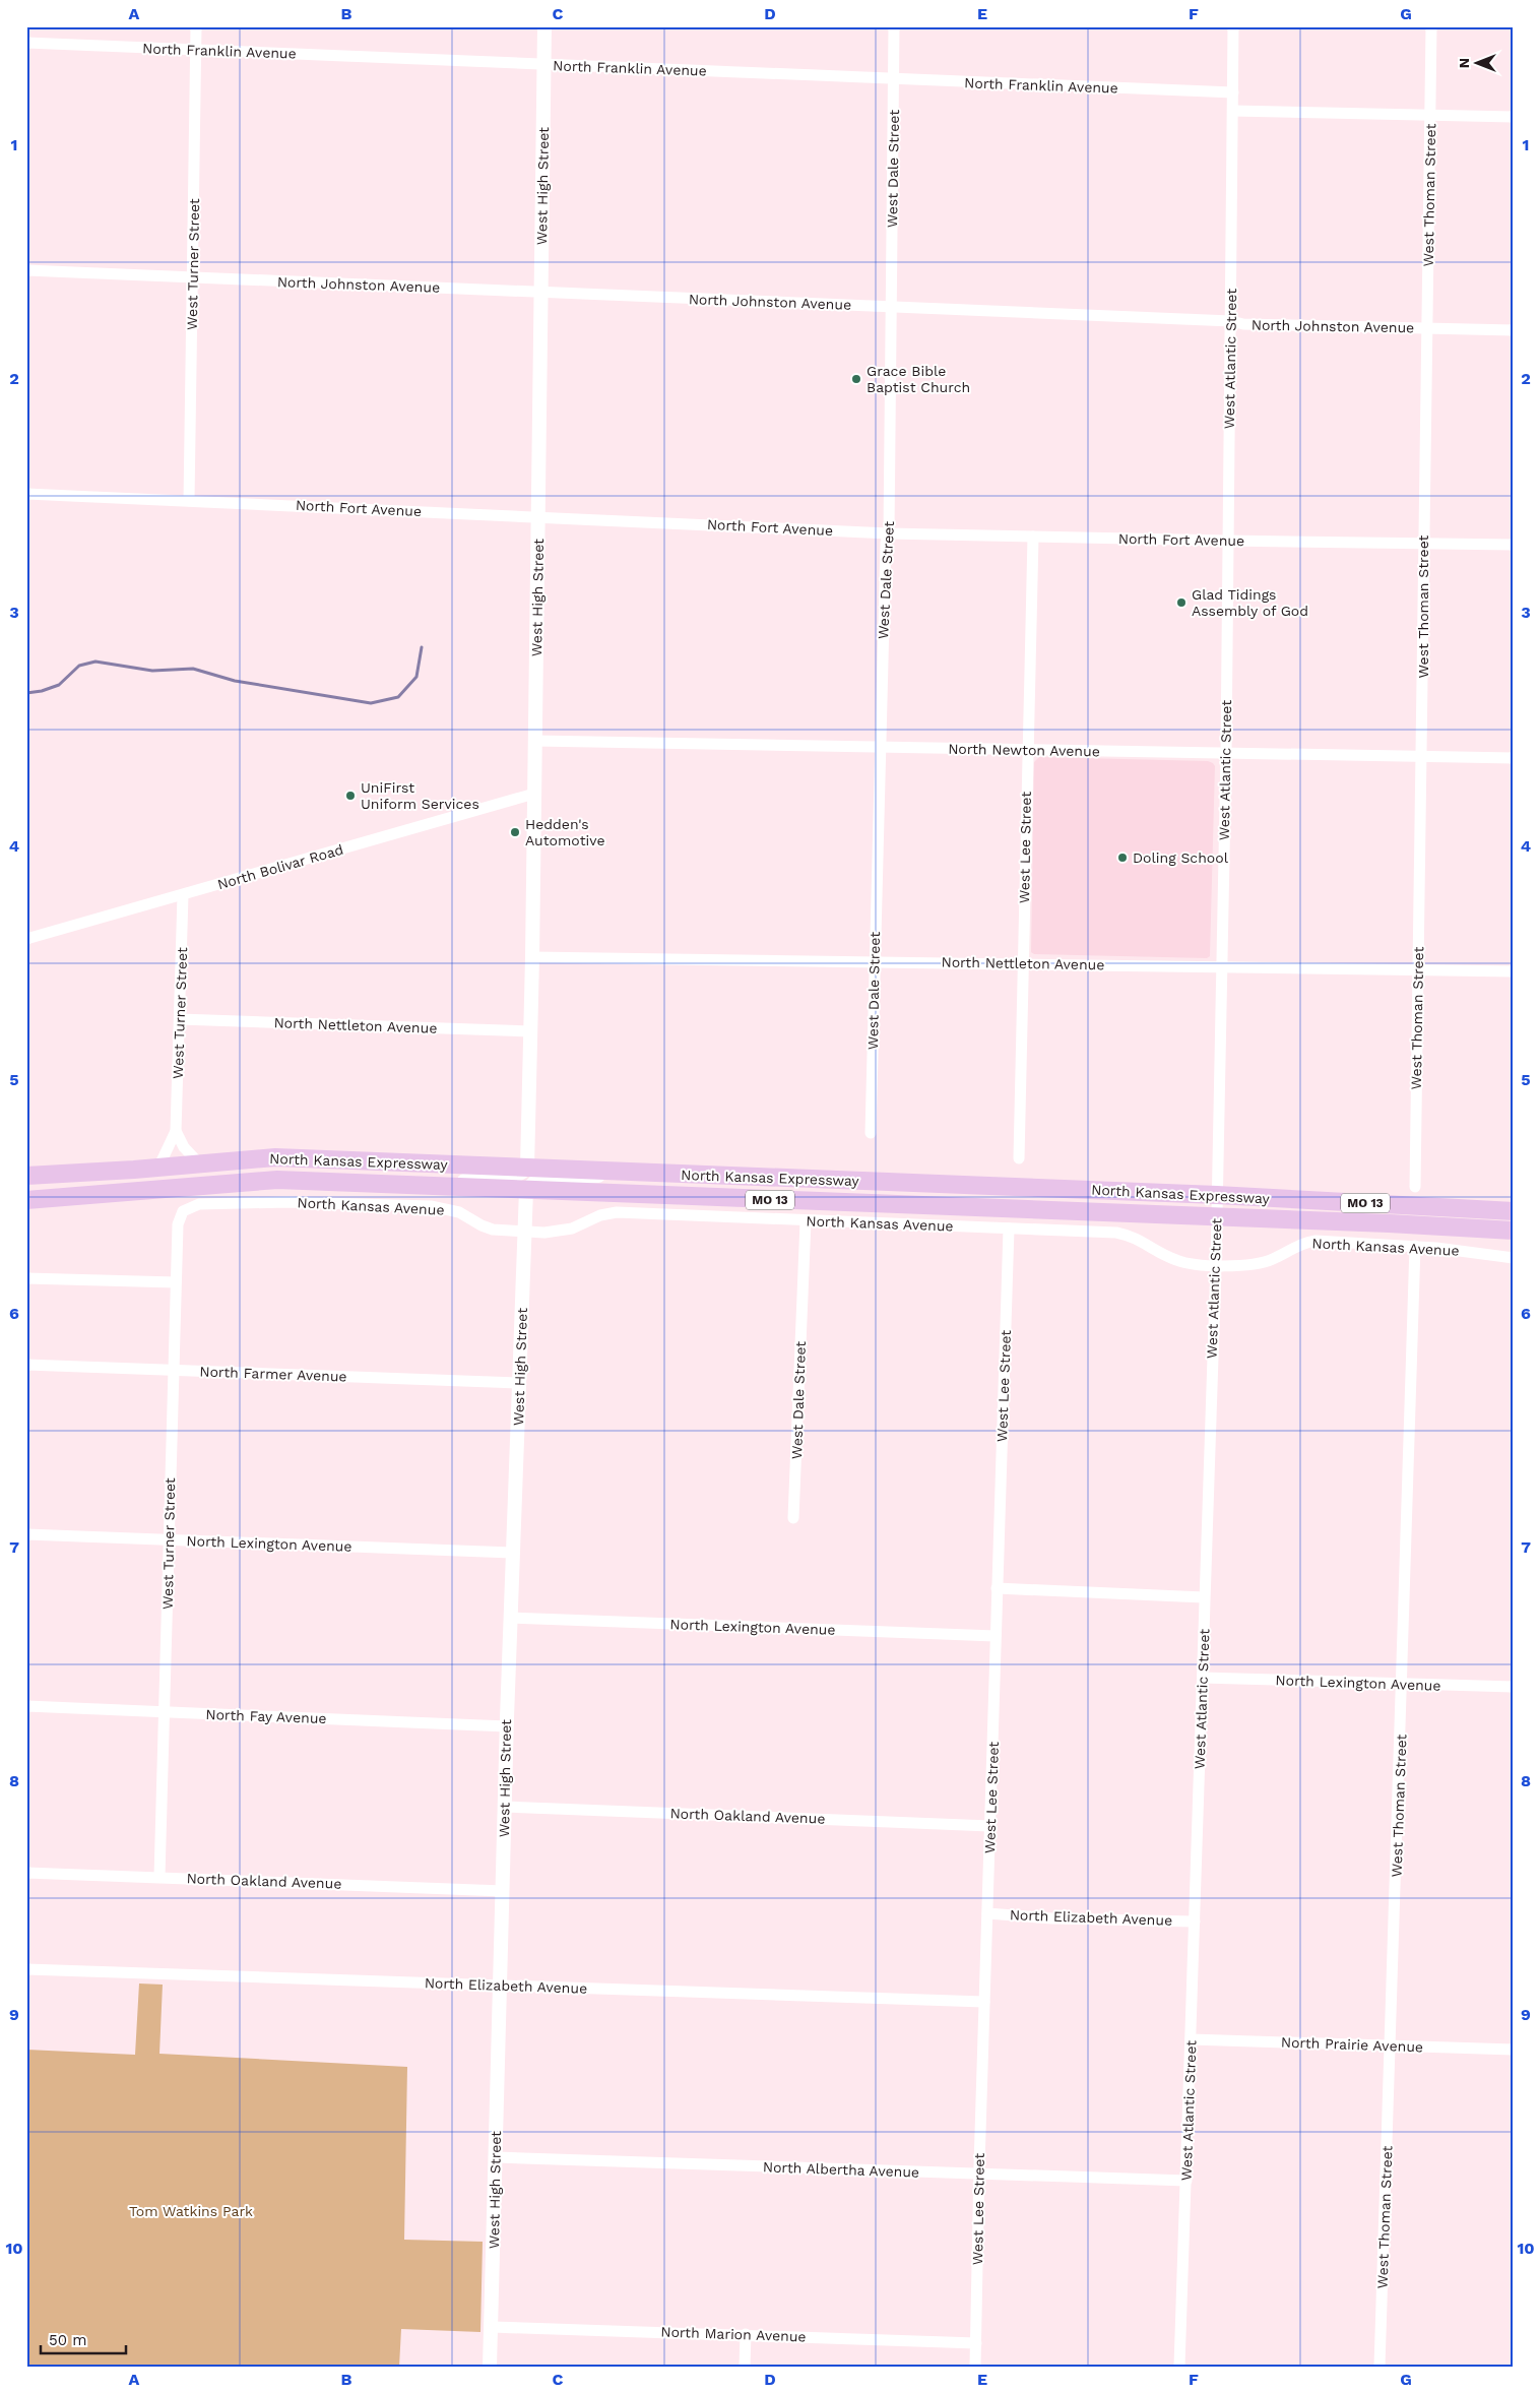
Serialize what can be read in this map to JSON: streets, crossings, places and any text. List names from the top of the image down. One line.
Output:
{"streets":{"main road":["North Kansas Expressway","MO 13"],"street":["North Franklin Avenue","West Dale Street","West High Street","West Thoman Street","West Turner Street","North Johnston Avenue","West Atlantic Street","North Fort Avenue","North Newton Avenue","West Lee Street","North Bolivar Road","North Nettleton Avenue","North Kansas Avenue","North Farmer Avenue","North Lexington Avenue","North Fay Avenue","North Oakland Avenue","North Elizabeth Avenue","North Prairie Avenue","North Albertha Avenue","North Marion Avenue"]},"crossings":[["North Franklin Avenue","West Dale Street"],["North Franklin Avenue","West High Street"],["North Franklin Avenue","West Turner Street"],["North Franklin Avenue","West Atlantic Street"],["West Dale Street","North Johnston Avenue"],["West Dale Street","North Fort Avenue"],["West Dale Street","North Newton Avenue"],["West Dale Street","North Nettleton Avenue"],["West Dale Street","North Kansas Avenue"],["West High Street","North Johnston Avenue"],["West High Street","North Fort Avenue"],["West High Street","North Newton Avenue"],["West High Street","North Bolivar Road"],["West High Street","North Nettleton Avenue"],["West High Street","North Kansas Expressway"],["West High Street","North Kansas Avenue"],["West High Street","North Farmer Avenue"],["West High Street","North Lexington Avenue"],["West High Street","North Fay Avenue"],["West High Street","North Oakland Avenue"],["West High Street","North Elizabeth Avenue"],["West High Street","North Albertha Avenue"],["West High Street","North Marion Avenue"],["West Thoman Street","North Johnston Avenue"],["West Thoman Street","North Fort Avenue"],["West Thoman Street","North Newton Avenue"],["West Thoman Street","North Nettleton Avenue"],["West Thoman Street","North Kansas Avenue"],["West Thoman Street","North Lexington Avenue"],["West Thoman Street","North Prairie Avenue"],["West Turner Street","North Johnston Avenue"],["West Turner Street","North Fort Avenue"],["West Turner Street","North Bolivar Road"],["West Turner Street","North Nettleton Avenue"],["West Turner Street","North Kansas Expressway"],["West Turner Street","North Kansas Avenue"],["West Turner Street","North Farmer Avenue"],["West Turner Street","North Lexington Avenue"],["West Turner Street","North Fay Avenue"],["West Turner Street","North Oakland Avenue"],["North Johnston Avenue","West Atlantic Street"],["West Atlantic Street","North Fort Avenue"],["West Atlantic Street","North Newton Avenue"],["West Atlantic Street","North Nettleton Avenue"],["West Atlantic Street","North Kansas Expressway"],["West Atlantic Street","North Kansas Avenue"],["West Atlantic Street","North Lexington Avenue"],["West Atlantic Street","North Elizabeth Avenue"],["West Atlantic Street","North Prairie Avenue"],["West Atlantic Street","North Albertha Avenue"],["North Fort Avenue","West Lee Street"],["North Newton Avenue","West Lee Street"],["West Lee Street","North Nettleton Avenue"],["West Lee Street","North Kansas Avenue"],["West Lee Street","North Lexington Avenue"],["West Lee Street","North Oakland Avenue"],["West Lee Street","North Elizabeth Avenue"],["West Lee Street","North Albertha Avenue"],["West Lee Street","North Marion Avenue"]],"parks":["Tom Watkins Park"],"places":["Grace Bible Baptist Church","Glad Tidings Assembly of God","UniFirst Uniform Services","Hedden's Automotive","Doling School"],"scale_bar":"50 m","north":"left","grid":{"columns":["A","B","C","D","E","F","G"],"rows":["1","2","3","4","5","6","7","8","9","10"]}}
